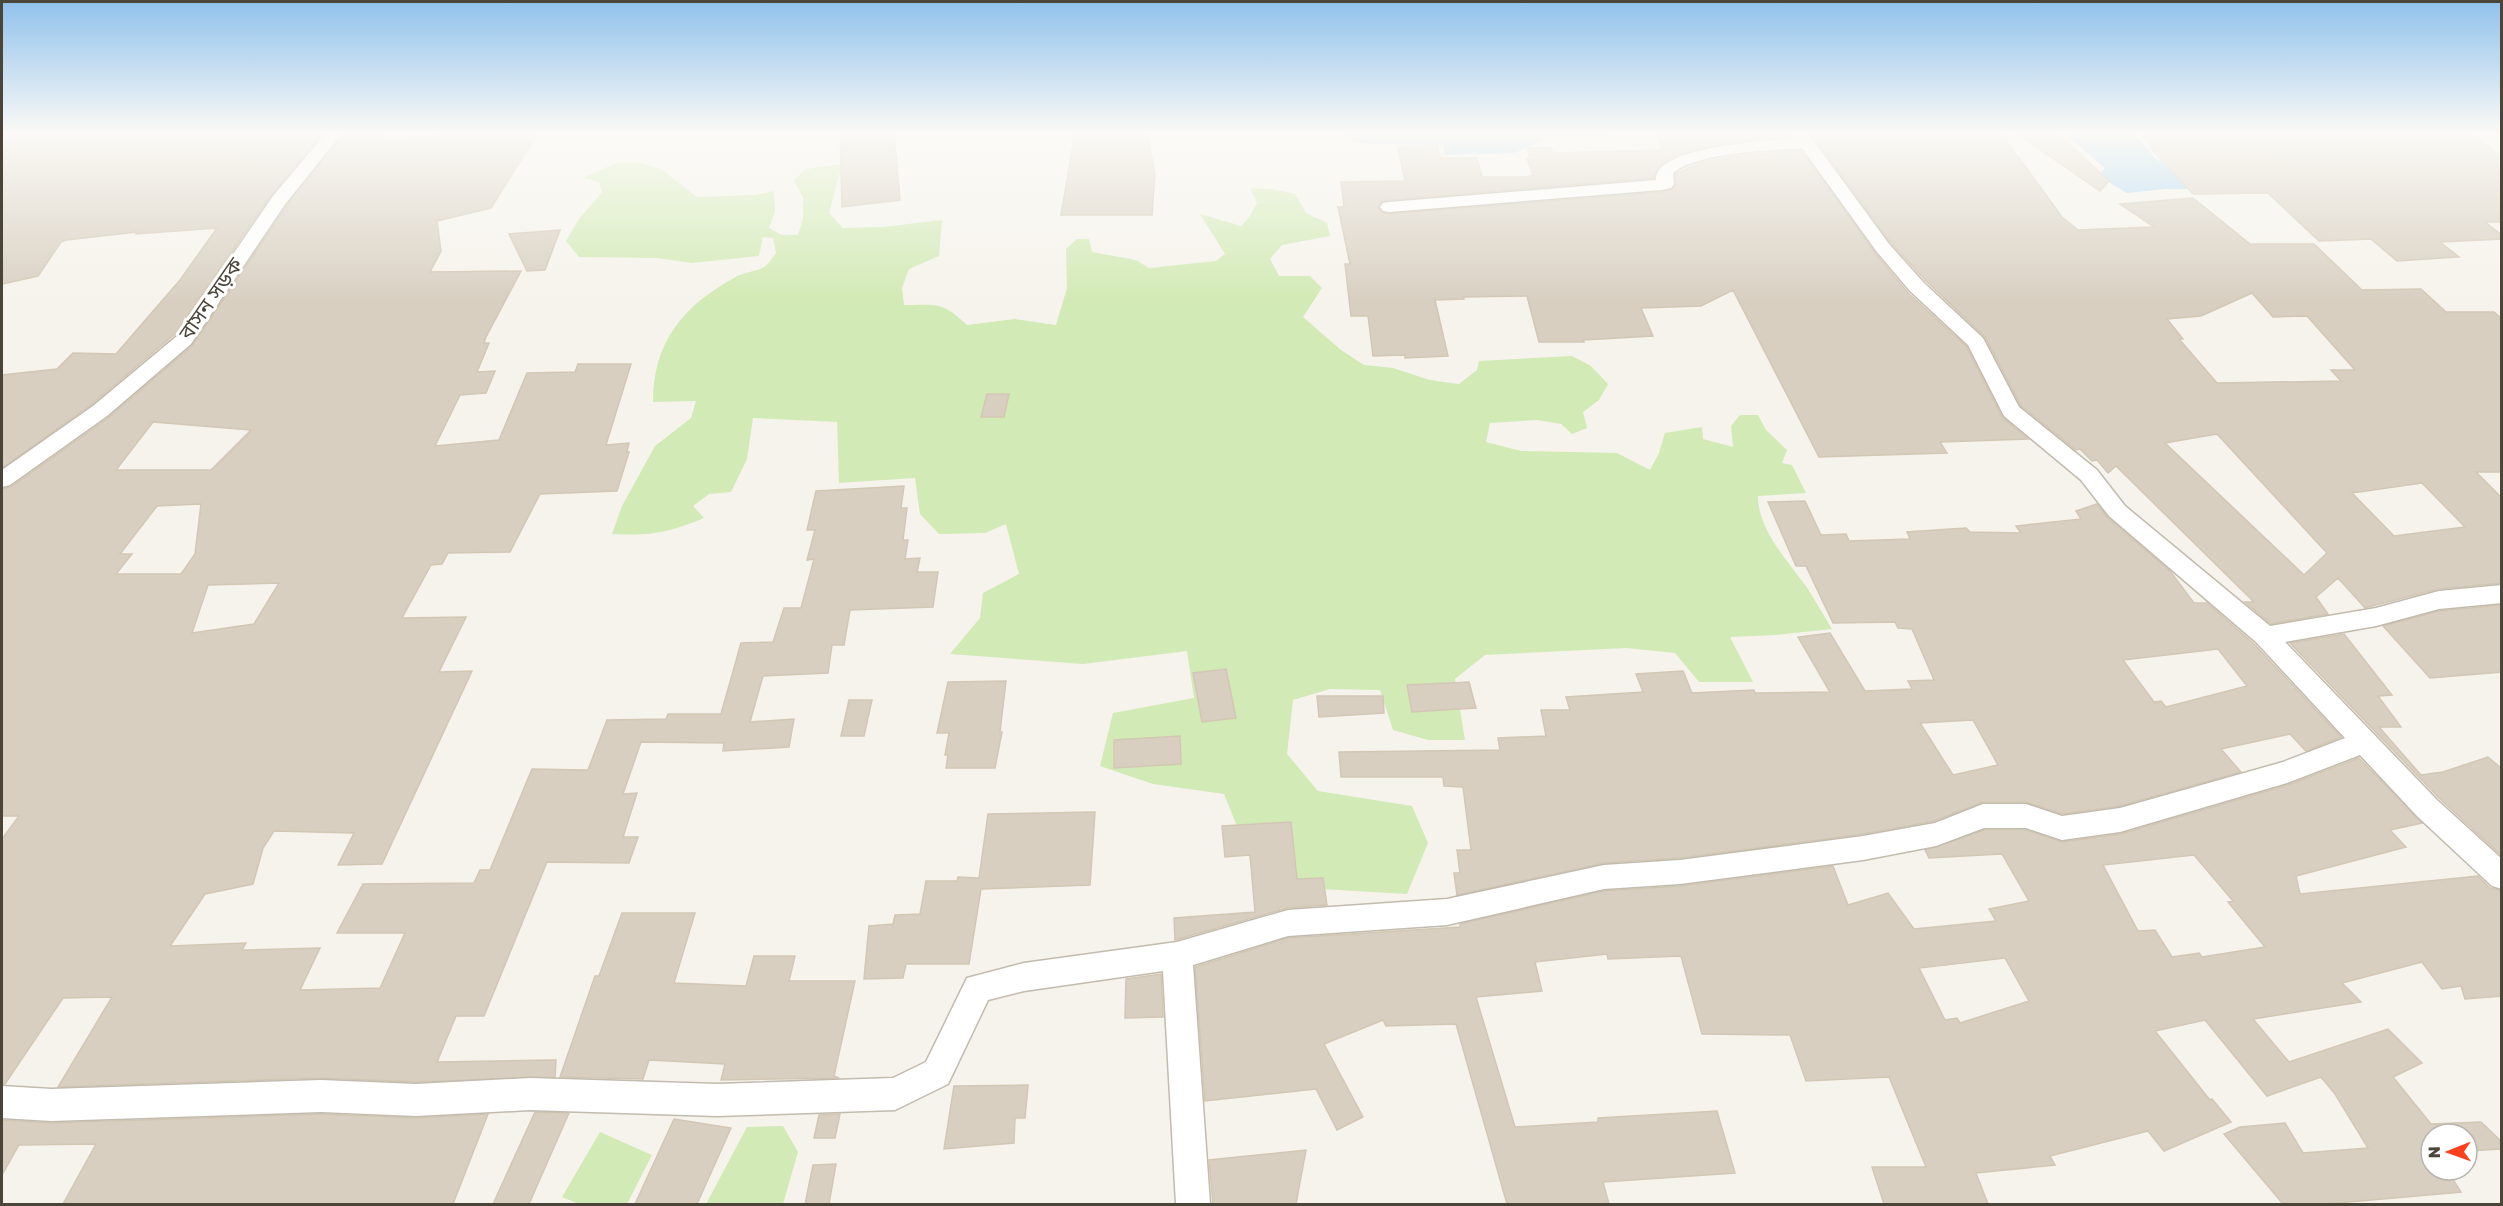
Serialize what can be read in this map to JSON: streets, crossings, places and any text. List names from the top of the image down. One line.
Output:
{"streets":{"street":["বাসন সড়ক"]},"north":"left"}
